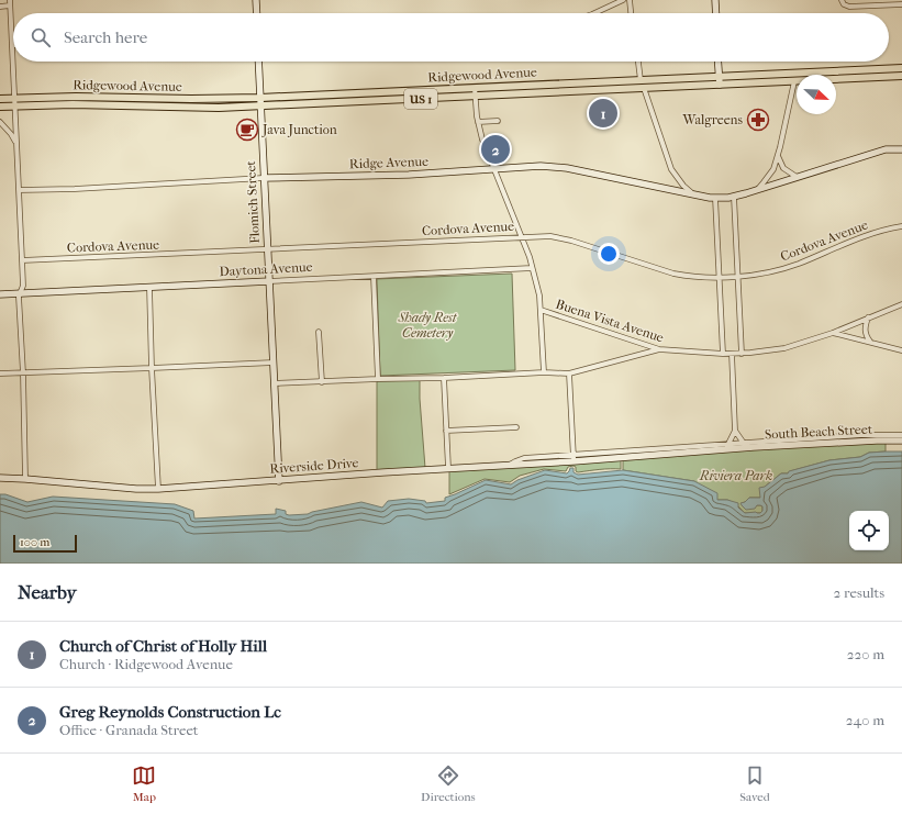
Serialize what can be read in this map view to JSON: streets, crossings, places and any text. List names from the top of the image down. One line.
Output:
{"streets":{"main road":["Ridgewood Avenue","US 1"],"street":["Ridge Avenue","Flomich Street","Cordova Avenue","Daytona Avenue","Buena Vista Avenue","South Beach Street","Riverside Drive"]},"crossings":[["Ridgewood Avenue","US 1"],["Ridgewood Avenue","Flomich Street"],["Ridge Avenue","Flomich Street"],["Flomich Street","Cordova Avenue"],["Flomich Street","Daytona Avenue"],["Flomich Street","Riverside Drive"],["South Beach Street","Riverside Drive"]],"parks":["Shady Rest Cemetery","Riviera Park"],"places":{"pharmacy":["Walgreens"],"cafe":["Java Junction"]},"scale_bar":"100 m","north":"bottom right","page":{"search":"Search here","pins":["1","2"],"scale":"100 m","heading":["Nearby","2 results"],"list":[{"mark":"1","name":"Church of Christ of Holly Hill","note":"Church · Ridgewood Avenue","value":"220 m"},{"mark":"2","name":"Greg Reynolds Construction Lc","note":"Office · Granada Street","value":"240 m"}],"nav":["Map","Directions","Saved"]}}
